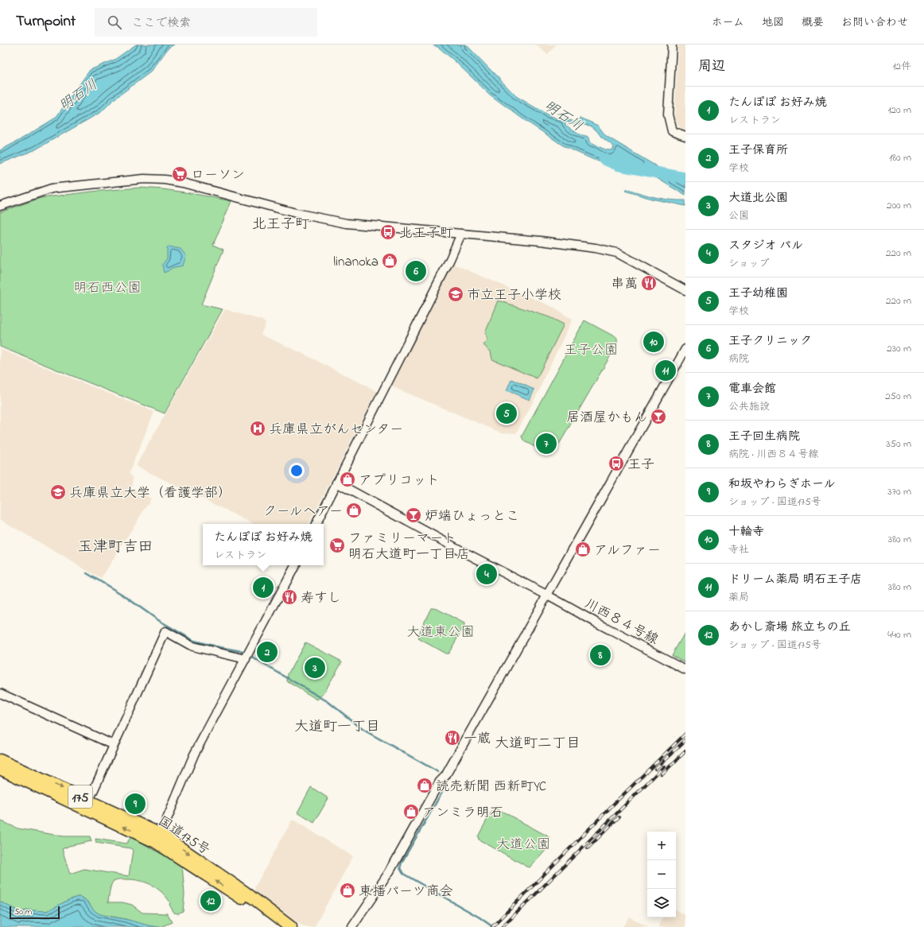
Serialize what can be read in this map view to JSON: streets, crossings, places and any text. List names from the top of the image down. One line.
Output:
{"streets":{"highway":["175","国道175号"],"street":["川西８４号線"]},"districts":["北王子町","玉津町吉田","大道町一丁目","大道町二丁目"],"water":["明石川"],"parks":["明石西公園","王子公園","大道東公園","大道公園"],"places":{"supermarket":["ローソン","ファミリーマート 明石大道町一丁目店"],"bus stop":["北王子町","王子"],"shop":["linanoka","アプリコット","クールヘアー","アルファー","読売新聞 西新町YC","アンミラ明石","東播パーツ商会"],"restaurant":["串萬","寿すし","一蔵"],"school or university":["市立王子小学校","兵庫県立大学（看護学部）"],"bar":["居酒屋かもん","炉端ひょっとこ"],"hospital":["兵庫県立がんセンター"]},"scale_bar":"50 m","page":{"header":"Turnpoint","search":"ここで検索","nav":["ホーム","地図","概要","お問い合わせ"],"heading":["周辺","12件"],"list":[{"mark":"1","name":"たんぽぽ お好み焼","note":"レストラン","value":"120 m"},{"mark":"2","name":"王子保育所","note":"学校","value":"180 m"},{"mark":"3","name":"大道北公園","note":"公園","value":"200 m"},{"mark":"4","name":"スタジオ パル","note":"ショップ","value":"220 m"},{"mark":"5","name":"王子幼稚園","note":"学校","value":"220 m"},{"mark":"6","name":"王子クリニック","note":"病院","value":"230 m"},{"mark":"7","name":"電車会館","note":"公共施設","value":"250 m"},{"mark":"8","name":"王子回生病院","note":"病院 · 川西８４号線","value":"350 m"},{"mark":"9","name":"和坂やわらぎホール","note":"ショップ · 国道175号","value":"370 m"},{"mark":"10","name":"十輪寺","note":"寺社","value":"380 m"},{"mark":"11","name":"ドリーム薬局 明石王子店","note":"薬局","value":"380 m"},{"mark":"12","name":"あかし斎場 旅立ちの丘","note":"ショップ · 国道175号","value":"440 m"}],"pins":["6","10","11","5","7","4","1","2","8","3","9","12"],"popup":["たんぽぽ お好み焼","レストラン"],"map_buttons":["+","−"],"scale":"50 m"}}
